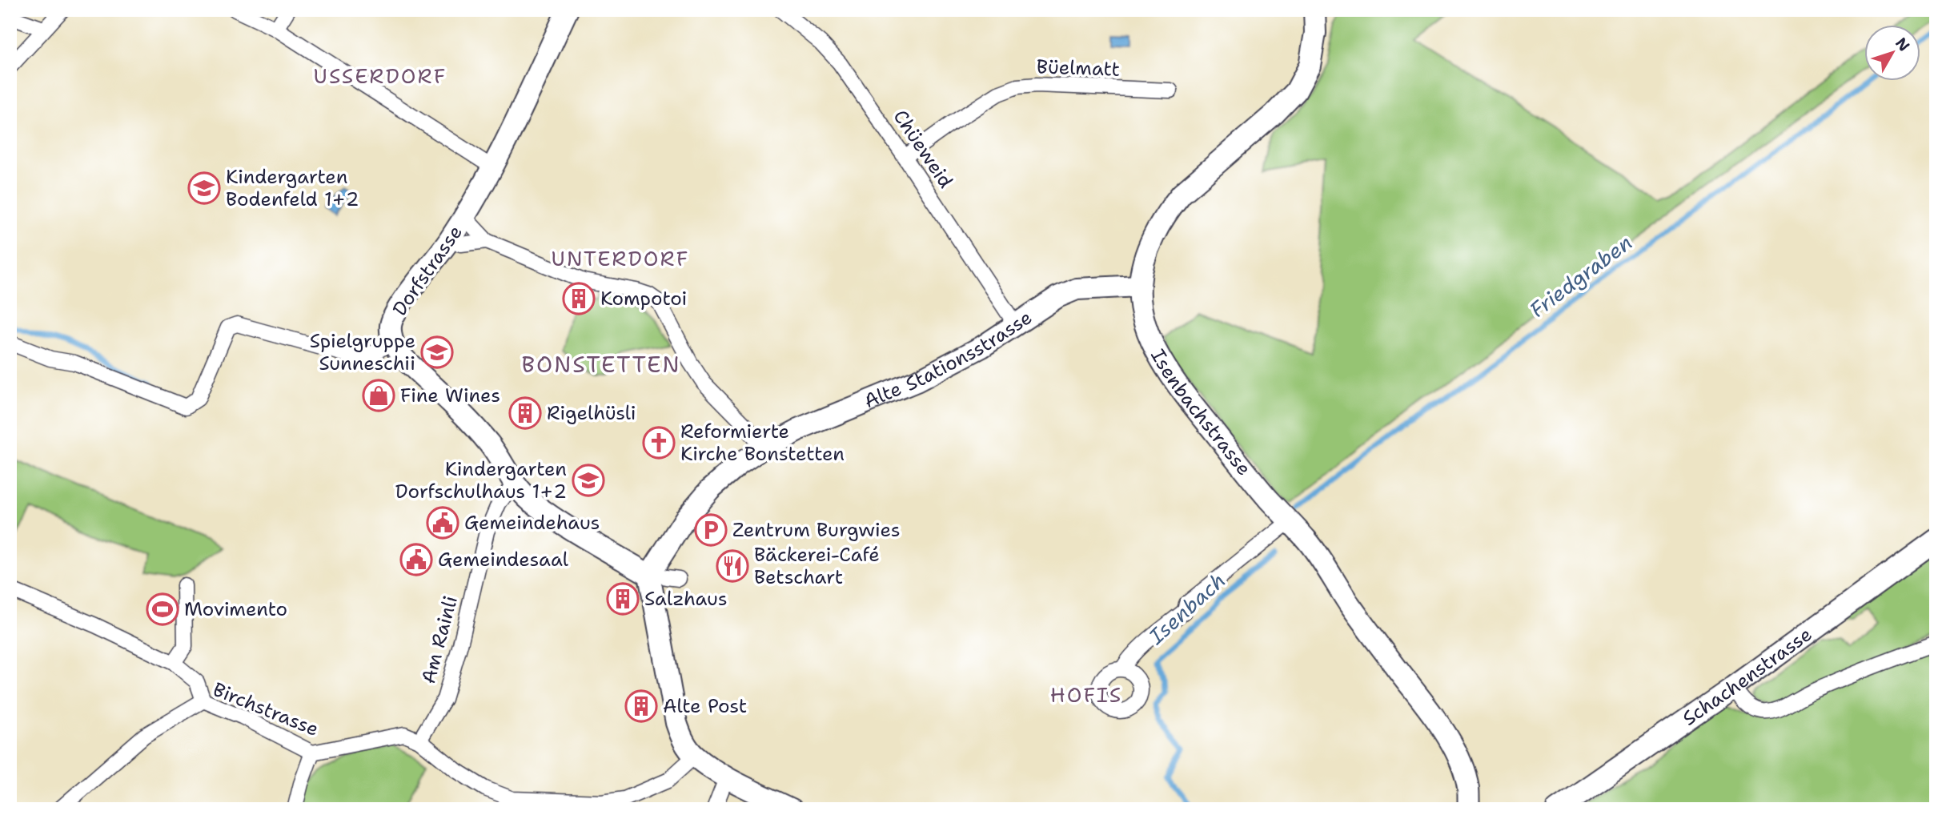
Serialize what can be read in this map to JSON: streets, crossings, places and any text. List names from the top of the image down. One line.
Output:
{"streets":{"street":["Büelmatt","Chüeweid","Dorfstrasse","Alte Stationsstrasse","Isenbachstrasse","Am Rainli","Schachenstrasse","Birchstrasse"]},"crossings":[["Büelmatt","Chüeweid"],["Chüeweid","Alte Stationsstrasse"],["Dorfstrasse","Alte Stationsstrasse"],["Dorfstrasse","Am Rainli"],["Alte Stationsstrasse","Isenbachstrasse"],["Am Rainli","Birchstrasse"]],"districts":["USSERDORF","UNTERDORF","BONSTETTEN","HOFIS"],"water":["Friedgraben","Isenbach"],"places":{"school or university":["Kindergarten Bodenfeld 1+2","Spielgruppe Sunneschii","Kindergarten Dorfschulhaus 1+2"],"building":["Kompotoi","Rigelhüsli","Salzhaus","Alte Post"],"shop":["Fine Wines"],"church":["Reformierte Kirche Bonstetten"],"public building":["Gemeindehaus","Gemeindesaal"],"parking":["Zentrum Burgwies"],"restaurant":["Bäckerei-Café Betschart"],"sports":["Movimento"]},"north":"top right"}
